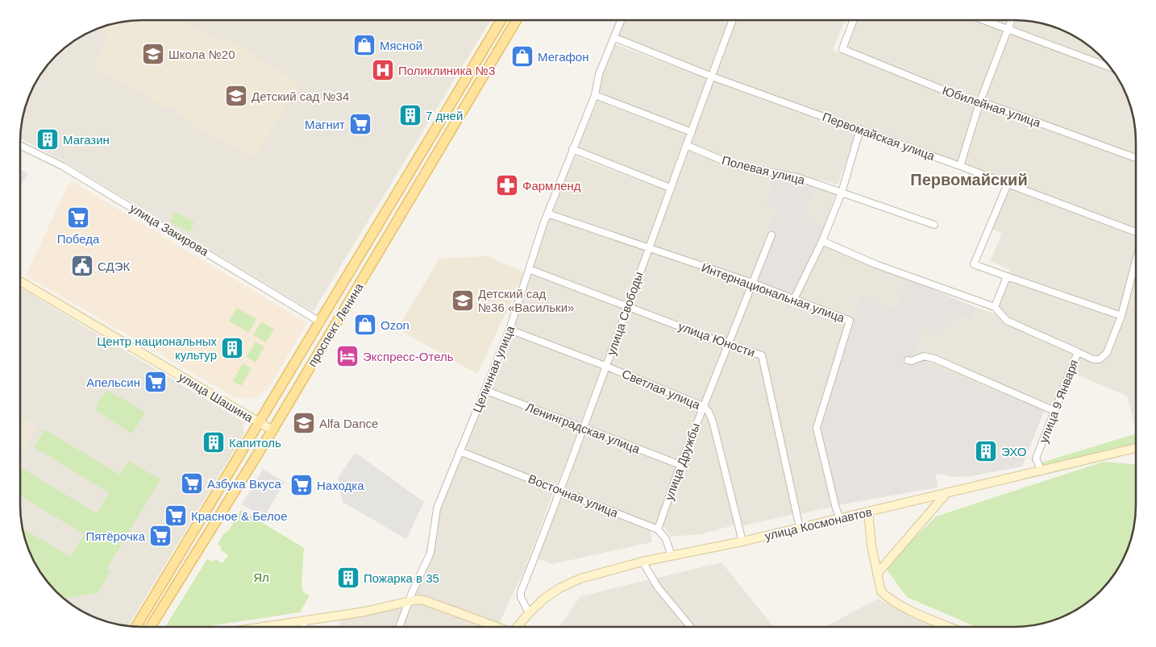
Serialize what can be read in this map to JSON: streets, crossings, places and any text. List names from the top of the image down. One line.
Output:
{"streets":{"main road":["проспект Ленина","улица Шашина","улица Космонавтов"],"street":["Юбилейная улица","Первомайская улица","Полевая улица","улица Закирова","Интернациональная улица","улица Свободы","улица Юности","Целинная улица","Светлая улица","улица 9 Января","Ленинградская улица","улица Дружбы","Восточная улица"]},"crossings":[["Первомайская улица","улица Свободы"],["Первомайская улица","Целинная улица"],["Полевая улица","улица Свободы"],["улица Закирова","проспект Ленина"],["Интернациональная улица","улица Свободы"],["Интернациональная улица","Целинная улица"],["Интернациональная улица","улица Дружбы"],["Интернациональная улица","улица Космонавтов"],["улица Свободы","улица Юности"],["улица Свободы","Светлая улица"],["улица Свободы","Ленинградская улица"],["улица Свободы","Восточная улица"],["улица Свободы","улица Космонавтов"],["проспект Ленина","улица Шашина"],["улица Юности","Целинная улица"],["улица Юности","улица Дружбы"],["улица Юности","улица Космонавтов"],["Целинная улица","Светлая улица"],["Целинная улица","Ленинградская улица"],["Целинная улица","Восточная улица"],["Светлая улица","улица Дружбы"],["Светлая улица","улица Космонавтов"],["улица 9 Января","улица Космонавтов"],["Ленинградская улица","улица Дружбы"],["улица Дружбы","Восточная улица"]],"districts":["Первомайский"],"parks":["Ял"],"places":{"shop":["Мясной","Мегафон","Ozon"],"school or university":["Школа №20","Детский сад №34","Детский сад №36 «Васильки»","Alfa Dance"],"hospital":["Поликлиника №3"],"building":["7 дней","Магазин","Центр национальных культур","Капитоль","ЭХО","Пожарка в 35"],"supermarket":["Магнит","Победа","Апельсин","Азбука Вкуса","Находка","Красное & Белое","Пятёрочка"],"pharmacy":["Фармленд"],"public building":["СДЭК"],"hotel":["Экспресс-Отель"]}}
